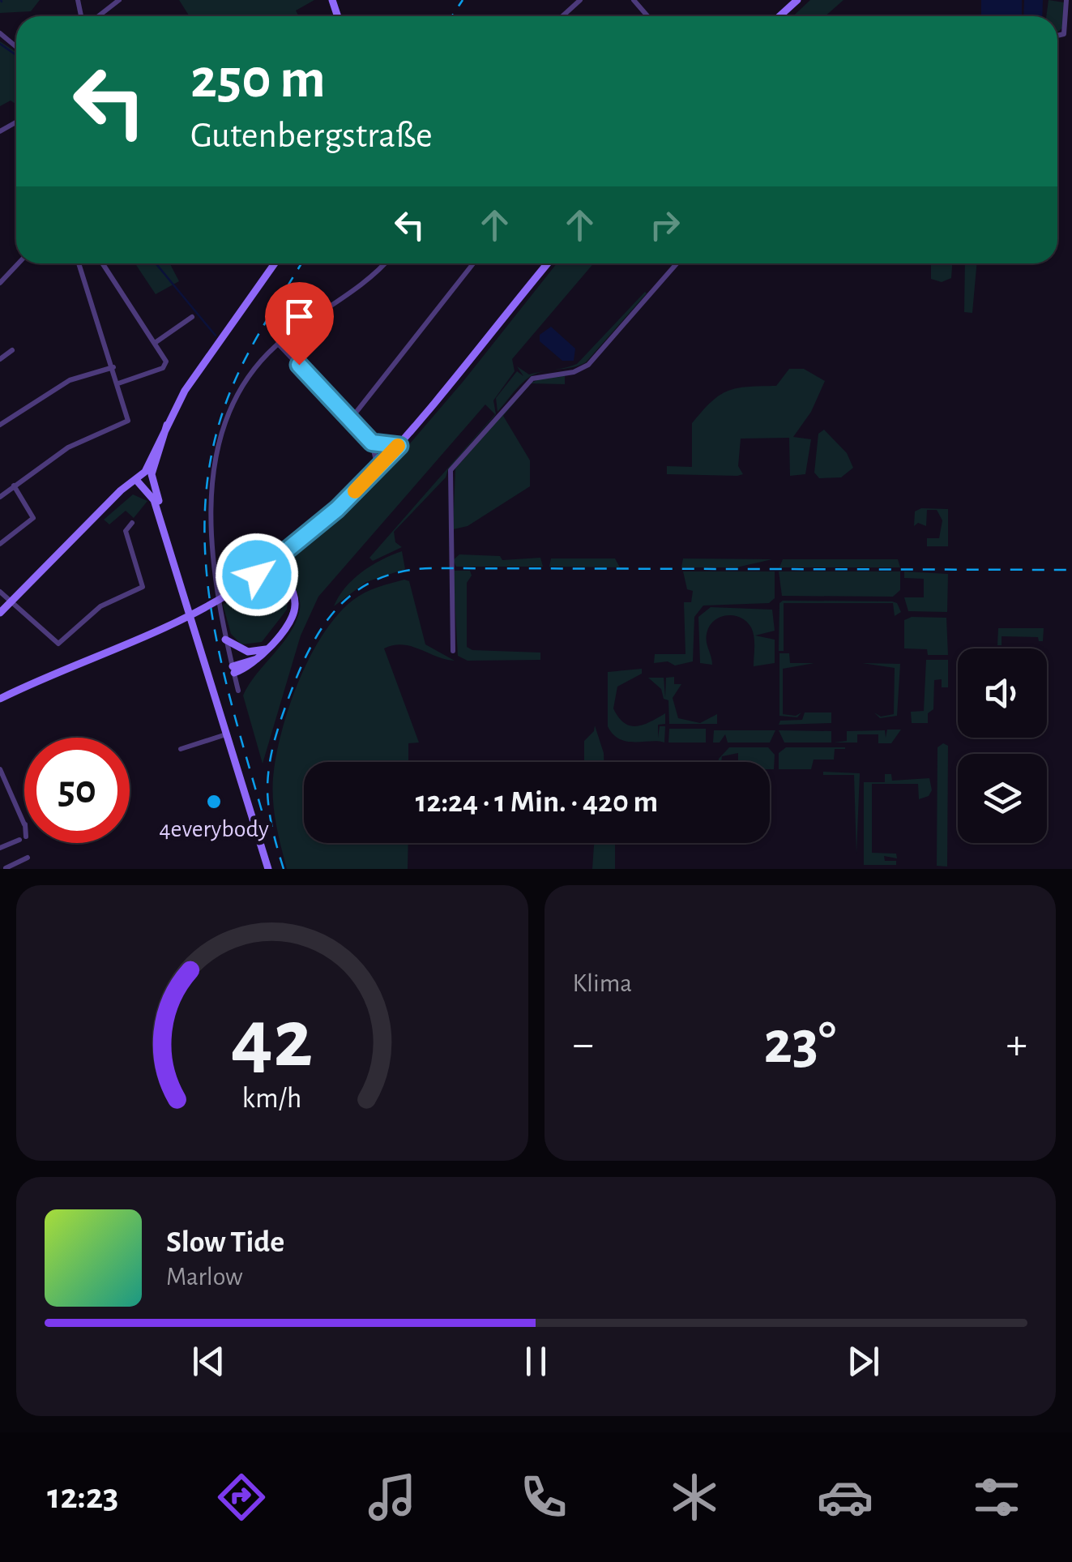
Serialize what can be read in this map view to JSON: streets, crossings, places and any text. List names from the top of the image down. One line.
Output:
{"places":["4everybody"],"page":{"turn":["250 m","Gutenbergstraße"],"limit":"50","trip":"12:24 · 1 Min. · 420 m","tile":"Klima","heat":["−","23°","+"],"song":["Slow Tide","Marlow"],"tabs":"12:23","gauge":["42","km/h"]}}
